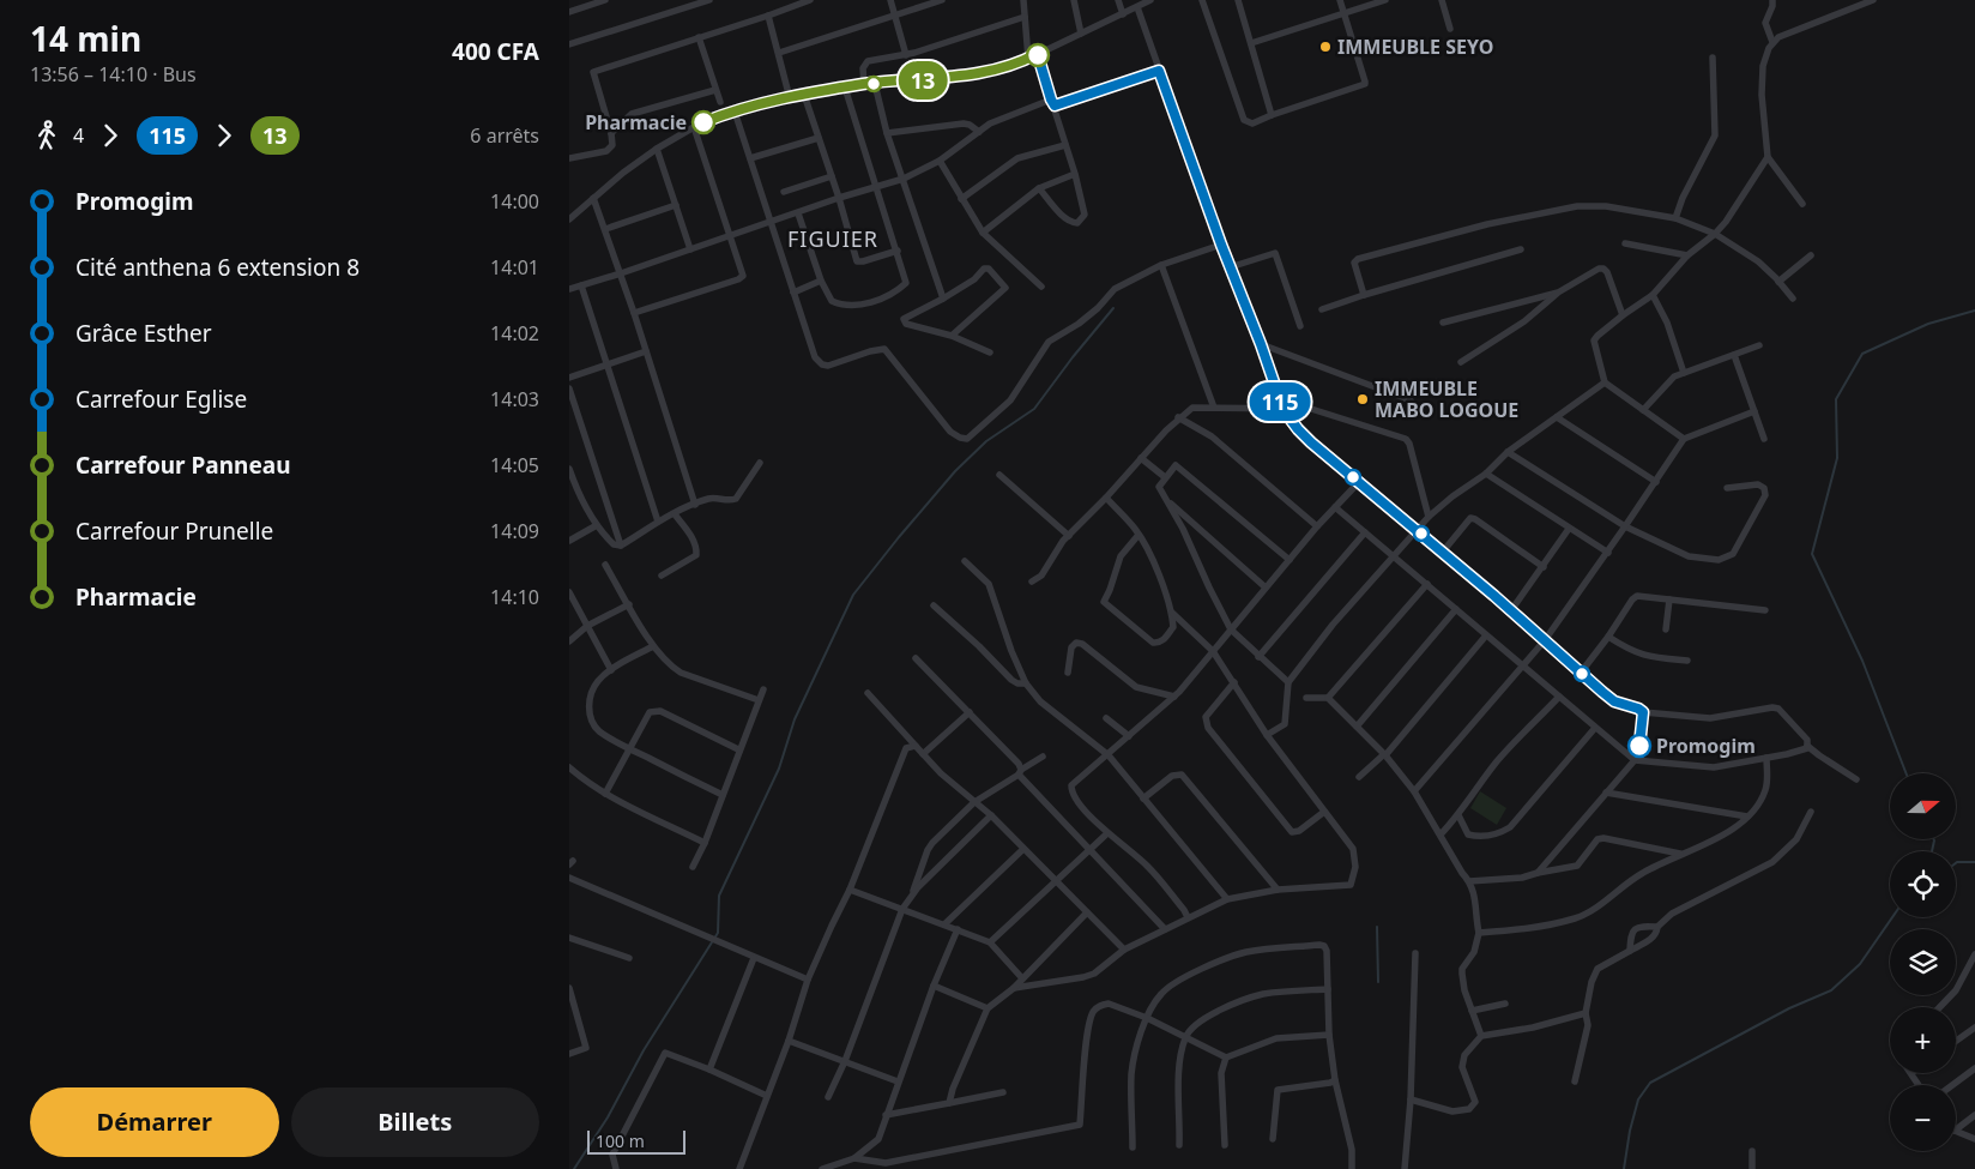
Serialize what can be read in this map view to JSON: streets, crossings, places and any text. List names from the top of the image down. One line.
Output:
{"districts":["FIGUIER"],"places":["IMMEUBLE SEYO","Pharmacie","IMMEUBLE MABO LOGOUE","Promogim"],"lines":["bus line 13","bus line 115"],"scale_bar":"100 m","north":"right","page":{"heading":["14 min","13:56 – 14:10 · Bus","400 CFA"],"on_map":["115","13"],"legs":["4","115","13","6 arrêts"],"list":[{"name":"Promogim","value":"14:00"},{"name":"Cité anthena 6 extension 8","value":"14:01"},{"name":"Grâce Esther","value":"14:02"},{"name":"Carrefour Eglise","value":"14:03"},{"name":"Carrefour Panneau","value":"14:05"},{"name":"Carrefour Prunelle","value":"14:09"},{"name":"Pharmacie","value":"14:10"}],"map_buttons":["+","−"],"buttons":["Démarrer","Billets"],"scale":"100 m"}}
